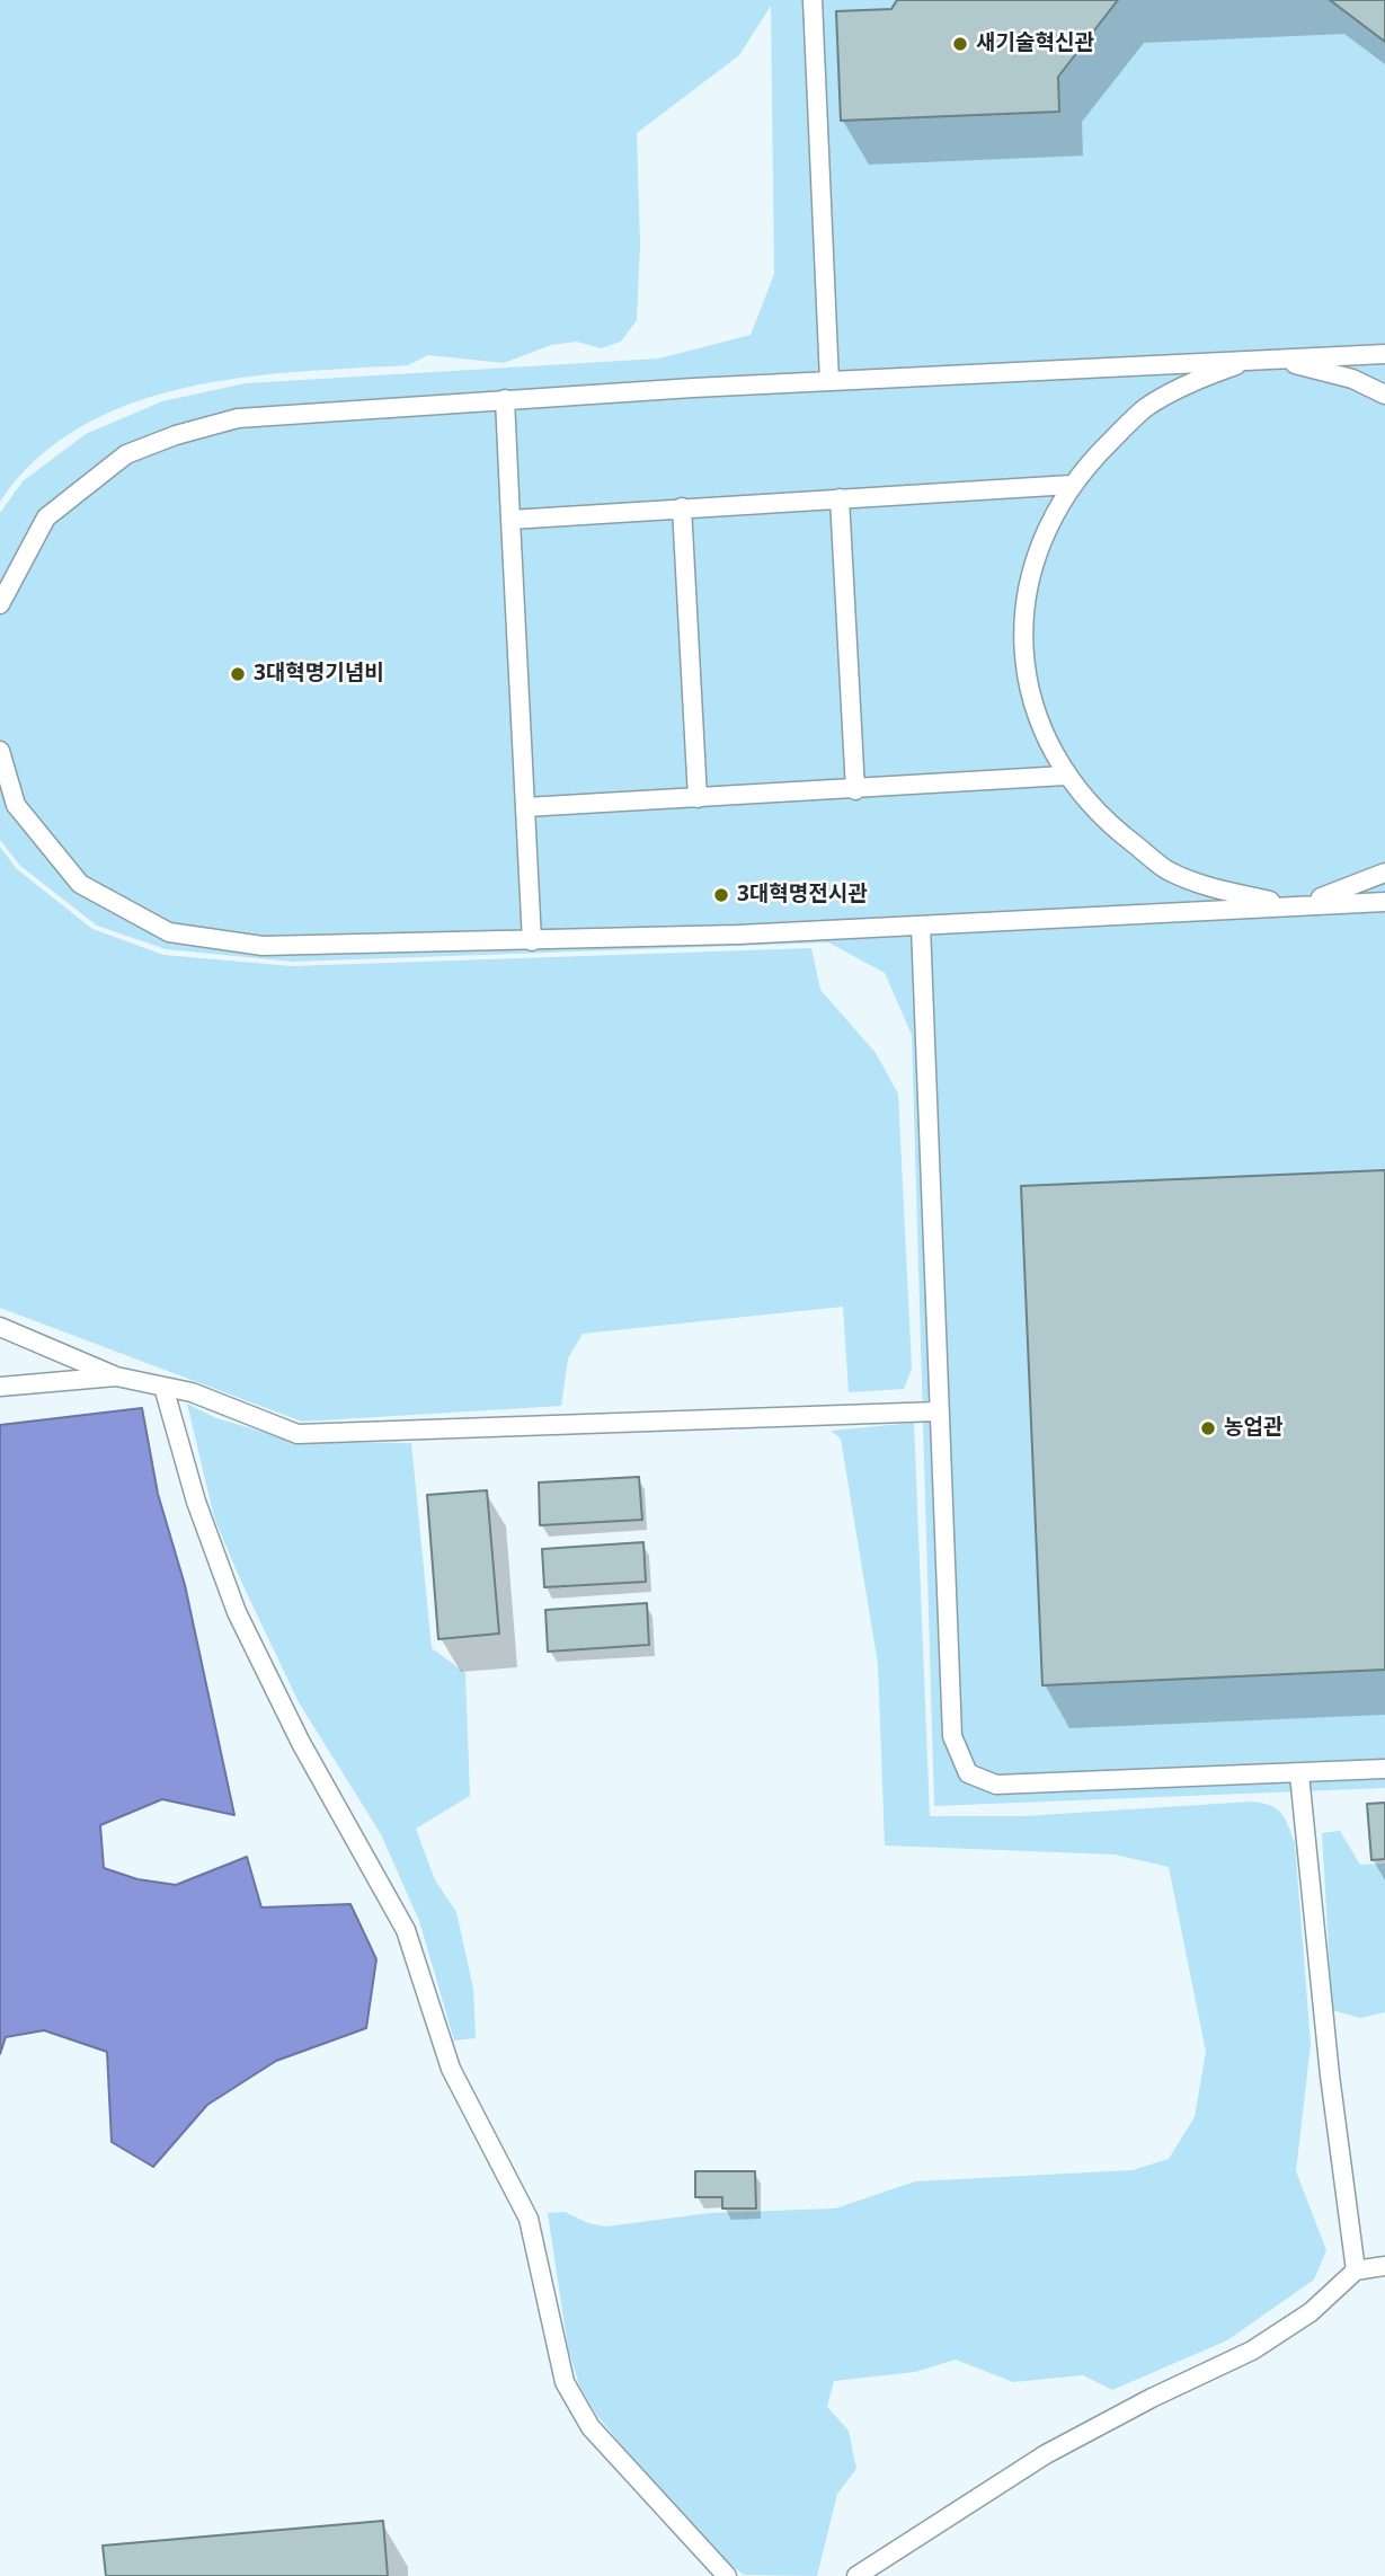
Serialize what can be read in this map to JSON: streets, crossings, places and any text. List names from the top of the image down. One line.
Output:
{"places":["새기술혁신관","3대혁명기념비","3대혁명전시관","농업관"]}
